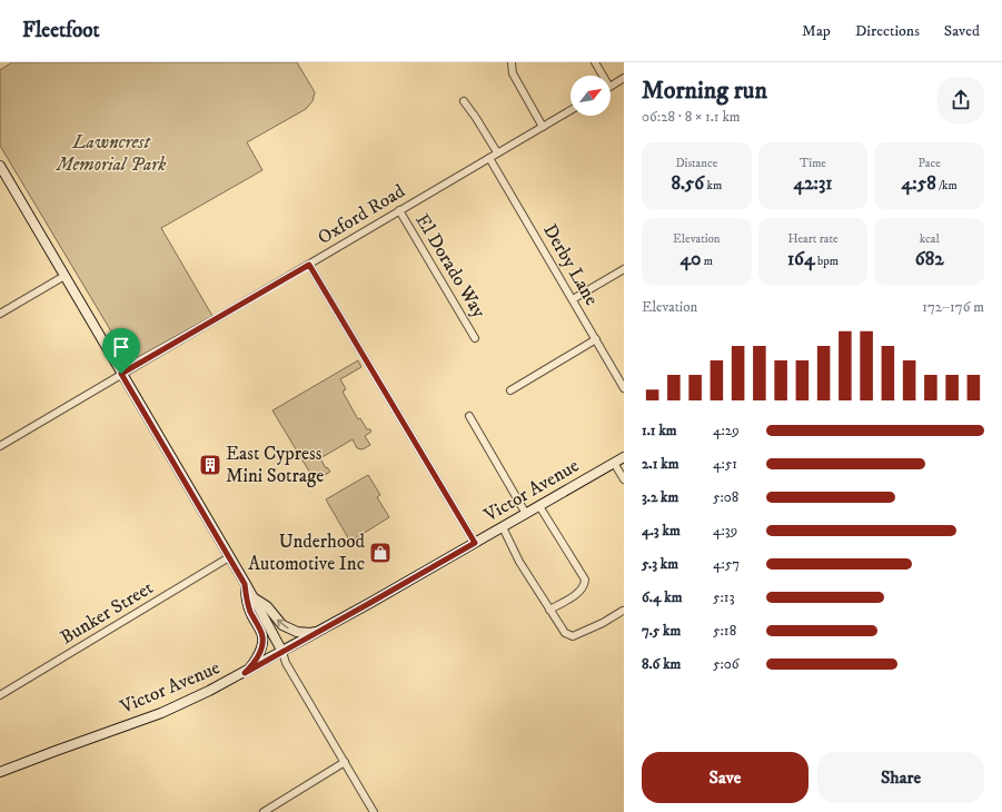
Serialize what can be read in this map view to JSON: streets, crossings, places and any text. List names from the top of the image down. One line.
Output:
{"streets":{"main road":["Victor Avenue"],"street":["Oxford Road","Derby Lane","El Dorado Way","Bunker Street"]},"crossings":[["Oxford Road","Derby Lane"],["Oxford Road","El Dorado Way"]],"parks":["Lawncrest Memorial Park"],"places":{"building":["East Cypress Mini Sotrage"],"shop":["Underhood Automotive Inc"]},"north":"top right","page":{"header":"Fleetfoot","nav":["Map","Directions","Saved"],"heading":["Morning run","06:28 · 8 × 1.1 km"],"stats":[["Distance","8.56 km"],["Time","42:31"],["Pace","4:58 /km"],["Elevation","40 m"],["Heart rate","164 bpm"],["kcal","682"]],"chart":["Elevation","172–176 m"],"list":[{"name":"1.1 km","note":"4:29"},{"name":"2.1 km","note":"4:51"},{"name":"3.2 km","note":"5:08"},{"name":"4.3 km","note":"4:39"},{"name":"5.3 km","note":"4:57"},{"name":"6.4 km","note":"5:13"},{"name":"7.5 km","note":"5:18"},{"name":"8.6 km","note":"5:06"}],"buttons":["Save","Share"]}}
